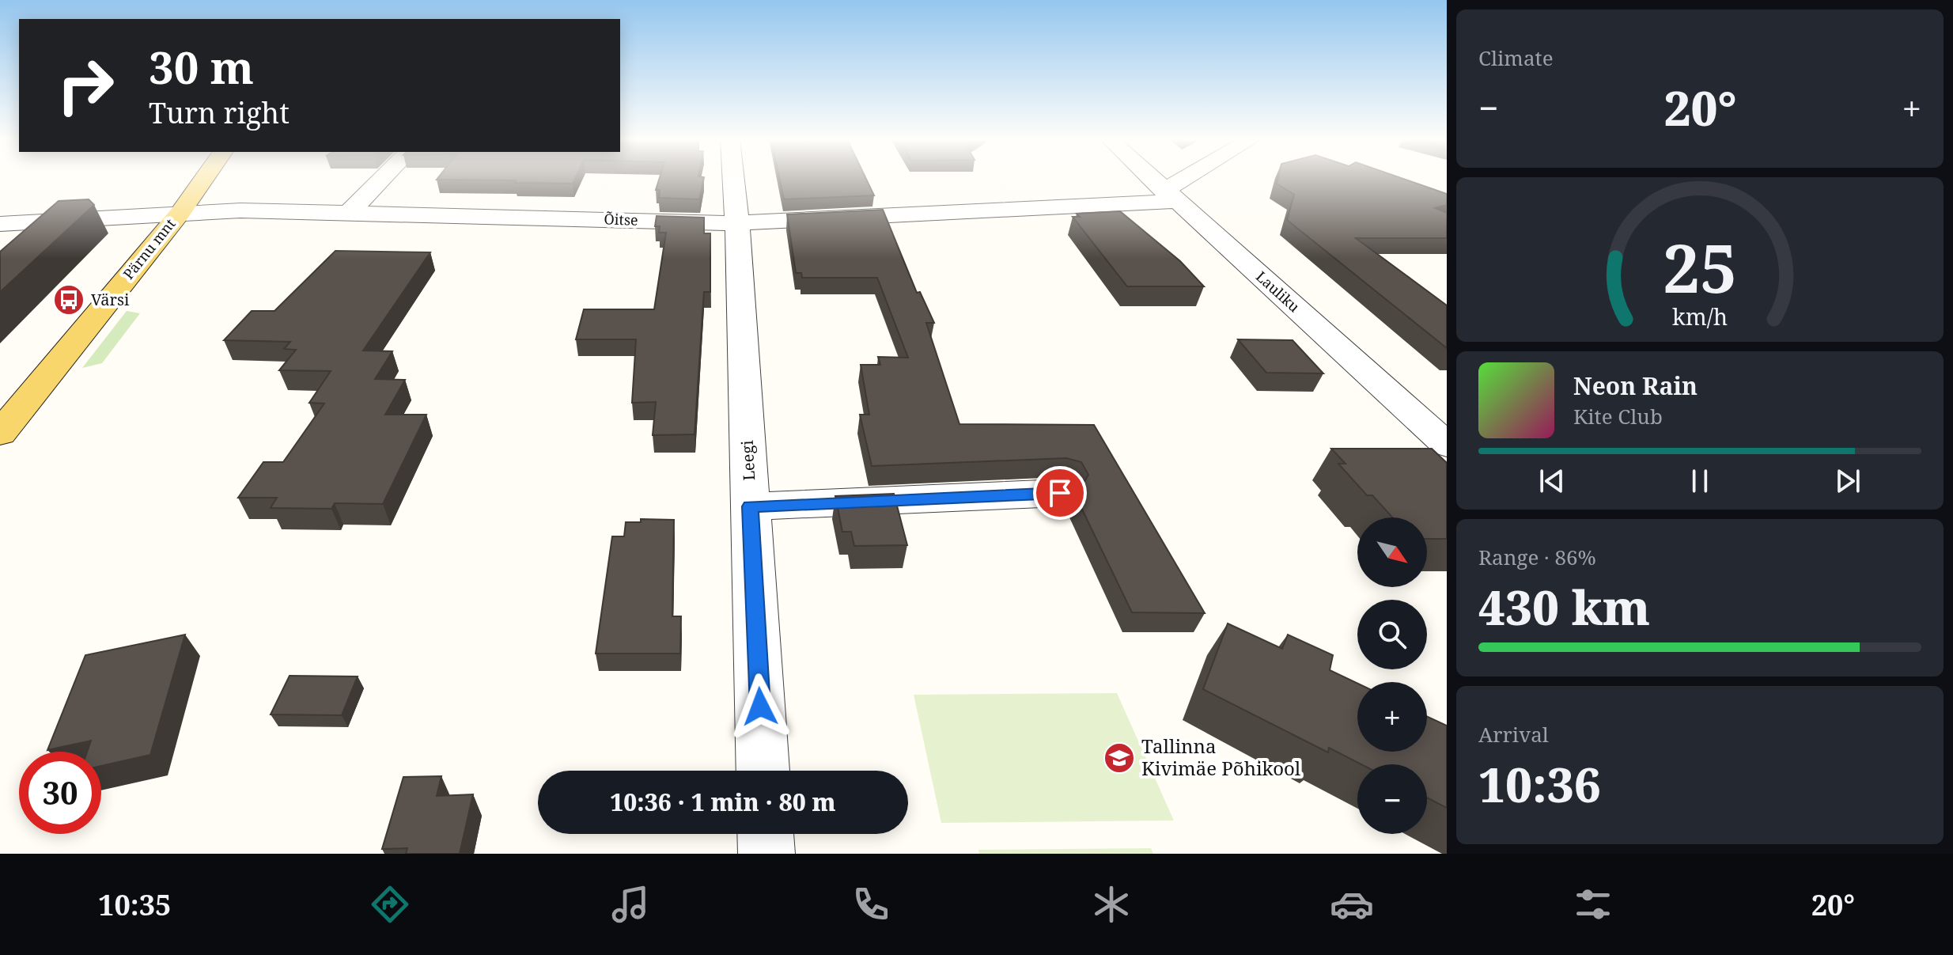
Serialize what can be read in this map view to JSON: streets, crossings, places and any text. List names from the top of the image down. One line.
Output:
{"streets":{"main road":["Pärnu mnt"],"street":["Õitse","Lauliku","Leegi"]},"crossings":[["Õitse","Pärnu mnt"],["Õitse","Lauliku"],["Õitse","Leegi"]],"places":{"bus stop":["Värsi"],"school or university":["Tallinna Kivimäe Põhikool"]},"north":"bottom right","page":{"tile":["Climate",["Range · 86%","430 km"],["Arrival","10:36"]],"turn":["30 m","Turn right"],"heat":["−","20°","+"],"song":["Neon Rain","Kite Club"],"map_buttons":["+","−"],"limit":"30","trip":"10:36 · 1 min · 80 m","tabs":["10:35","20°"],"gauge":["25","km/h"]}}
